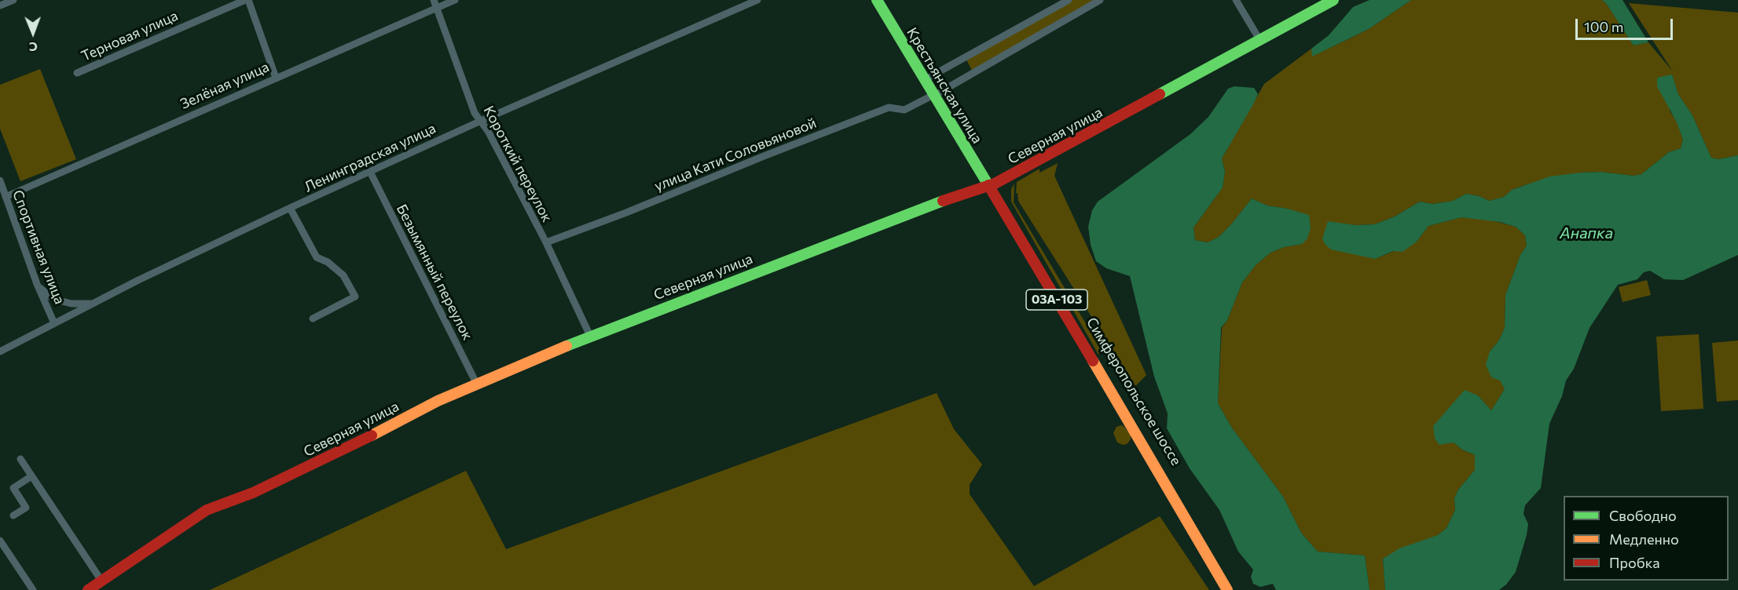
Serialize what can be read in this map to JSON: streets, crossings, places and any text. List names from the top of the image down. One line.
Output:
{"streets":{"street":["Терновая улица","Зелёная улица","Крестьянская улица","Северная улица","улица Кати Соловьяновой","Ленинградская улица","Короткий переулок","Спортивная улица","Безымянный переулок","03А-103","Симферопольское шоссе"]},"crossings":[["Зелёная улица","Короткий переулок"],["Зелёная улица","Спортивная улица"],["Крестьянская улица","Северная улица"],["Крестьянская улица","улица Кати Соловьяновой"],["Крестьянская улица","Симферопольское шоссе"],["Северная улица","Короткий переулок"],["Северная улица","Безымянный переулок"],["Северная улица","Симферопольское шоссе"],["улица Кати Соловьяновой","Короткий переулок"],["Ленинградская улица","Короткий переулок"],["Ленинградская улица","Спортивная улица"],["Ленинградская улица","Безымянный переулок"]],"water":["Анапка"],"legend":["Свободно","Медленно","Пробка"],"scale_bar":"100 m","north":"bottom"}
